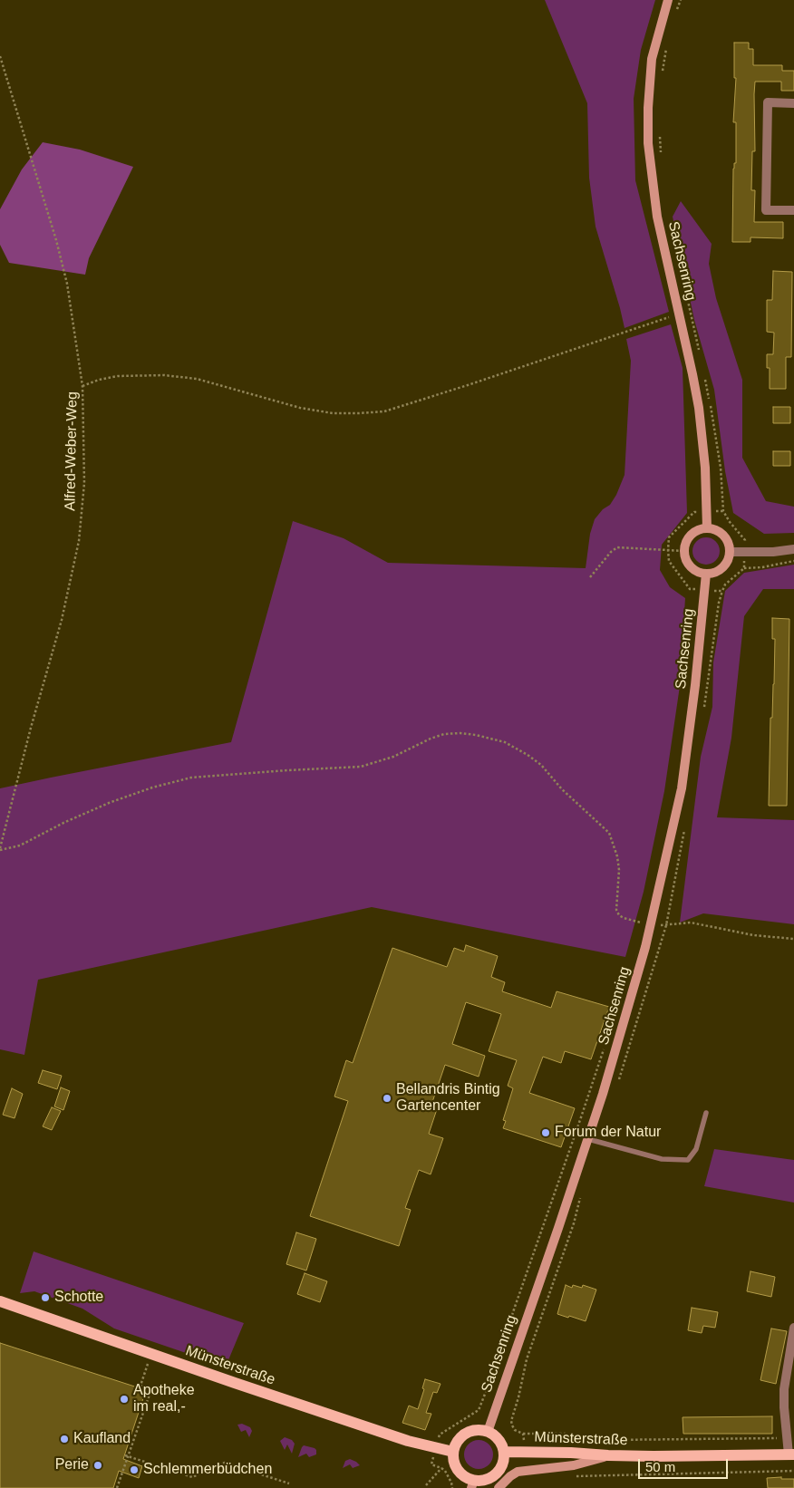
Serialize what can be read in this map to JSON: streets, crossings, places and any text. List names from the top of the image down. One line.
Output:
{"streets":{"main road":["Münsterstraße"],"street":["Sachsenring"],"path":["Alfred-Weber-Weg"]},"crossings":[["Sachsenring","Münsterstraße"]],"places":["Bellandris Bintig Gartencenter","Forum der Natur","Schotte","Apotheke im real,-","Kaufland","Perie","Schlemmerbüdchen"],"scale_bar":"50 m"}
